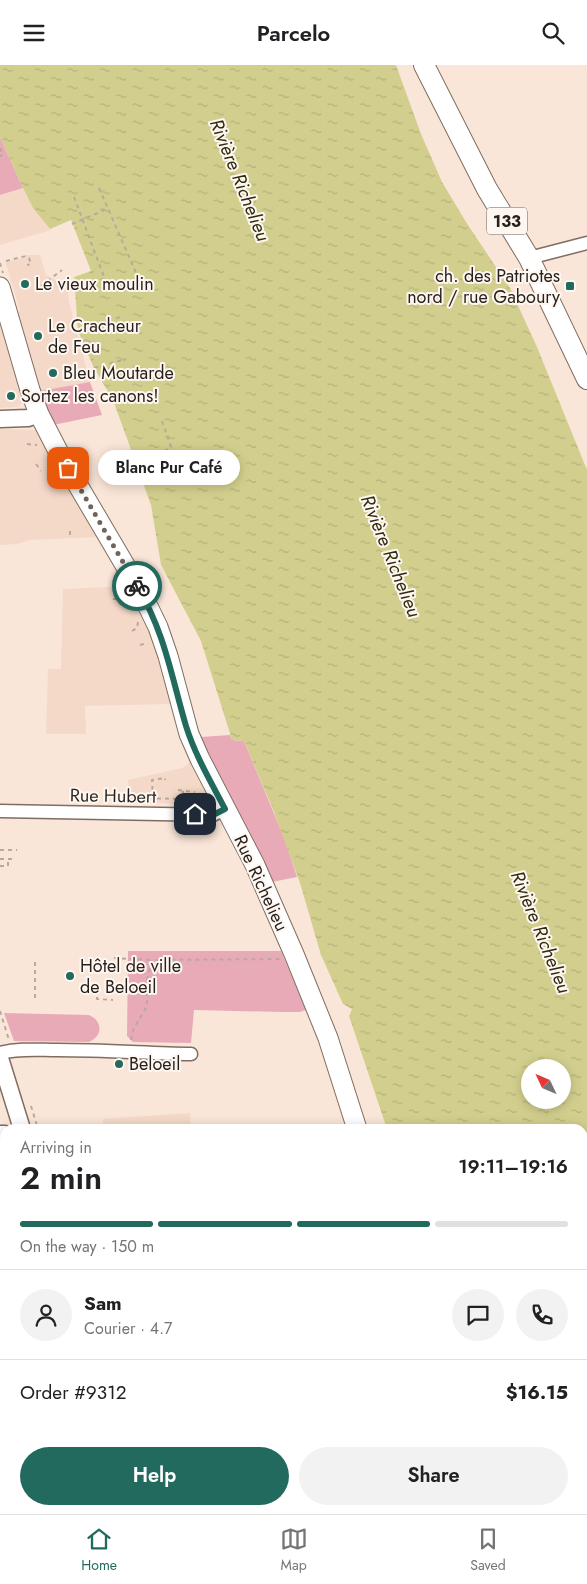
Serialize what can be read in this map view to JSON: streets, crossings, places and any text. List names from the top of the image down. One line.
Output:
{"streets":{"main road":["133","Rue Richelieu"],"street":["Rue Hubert"]},"crossings":[["Rue Hubert","Rue Richelieu"]],"water":["Rivière Richelieu"],"places":{"other":["Le vieux moulin","Le Cracheur de Feu","Bleu Moutarde","Sortez les canons!","Blanc Pur Café","Hôtel de ville de Beloeil","Beloeil"],"transit":["ch. des Patriotes nord / rue Gaboury"]},"north":"top left","page":{"header":"Parcelo","bubble":"Blanc Pur Café","heading":["2 min","Arriving in","19:11–19:16"],"panel":["Sam","Courier · 4.7","Order #9312","$16.15"],"bar":"On the way · 150 m","buttons":["Help","Share"],"tabs":["Home","Map","Saved"]}}
